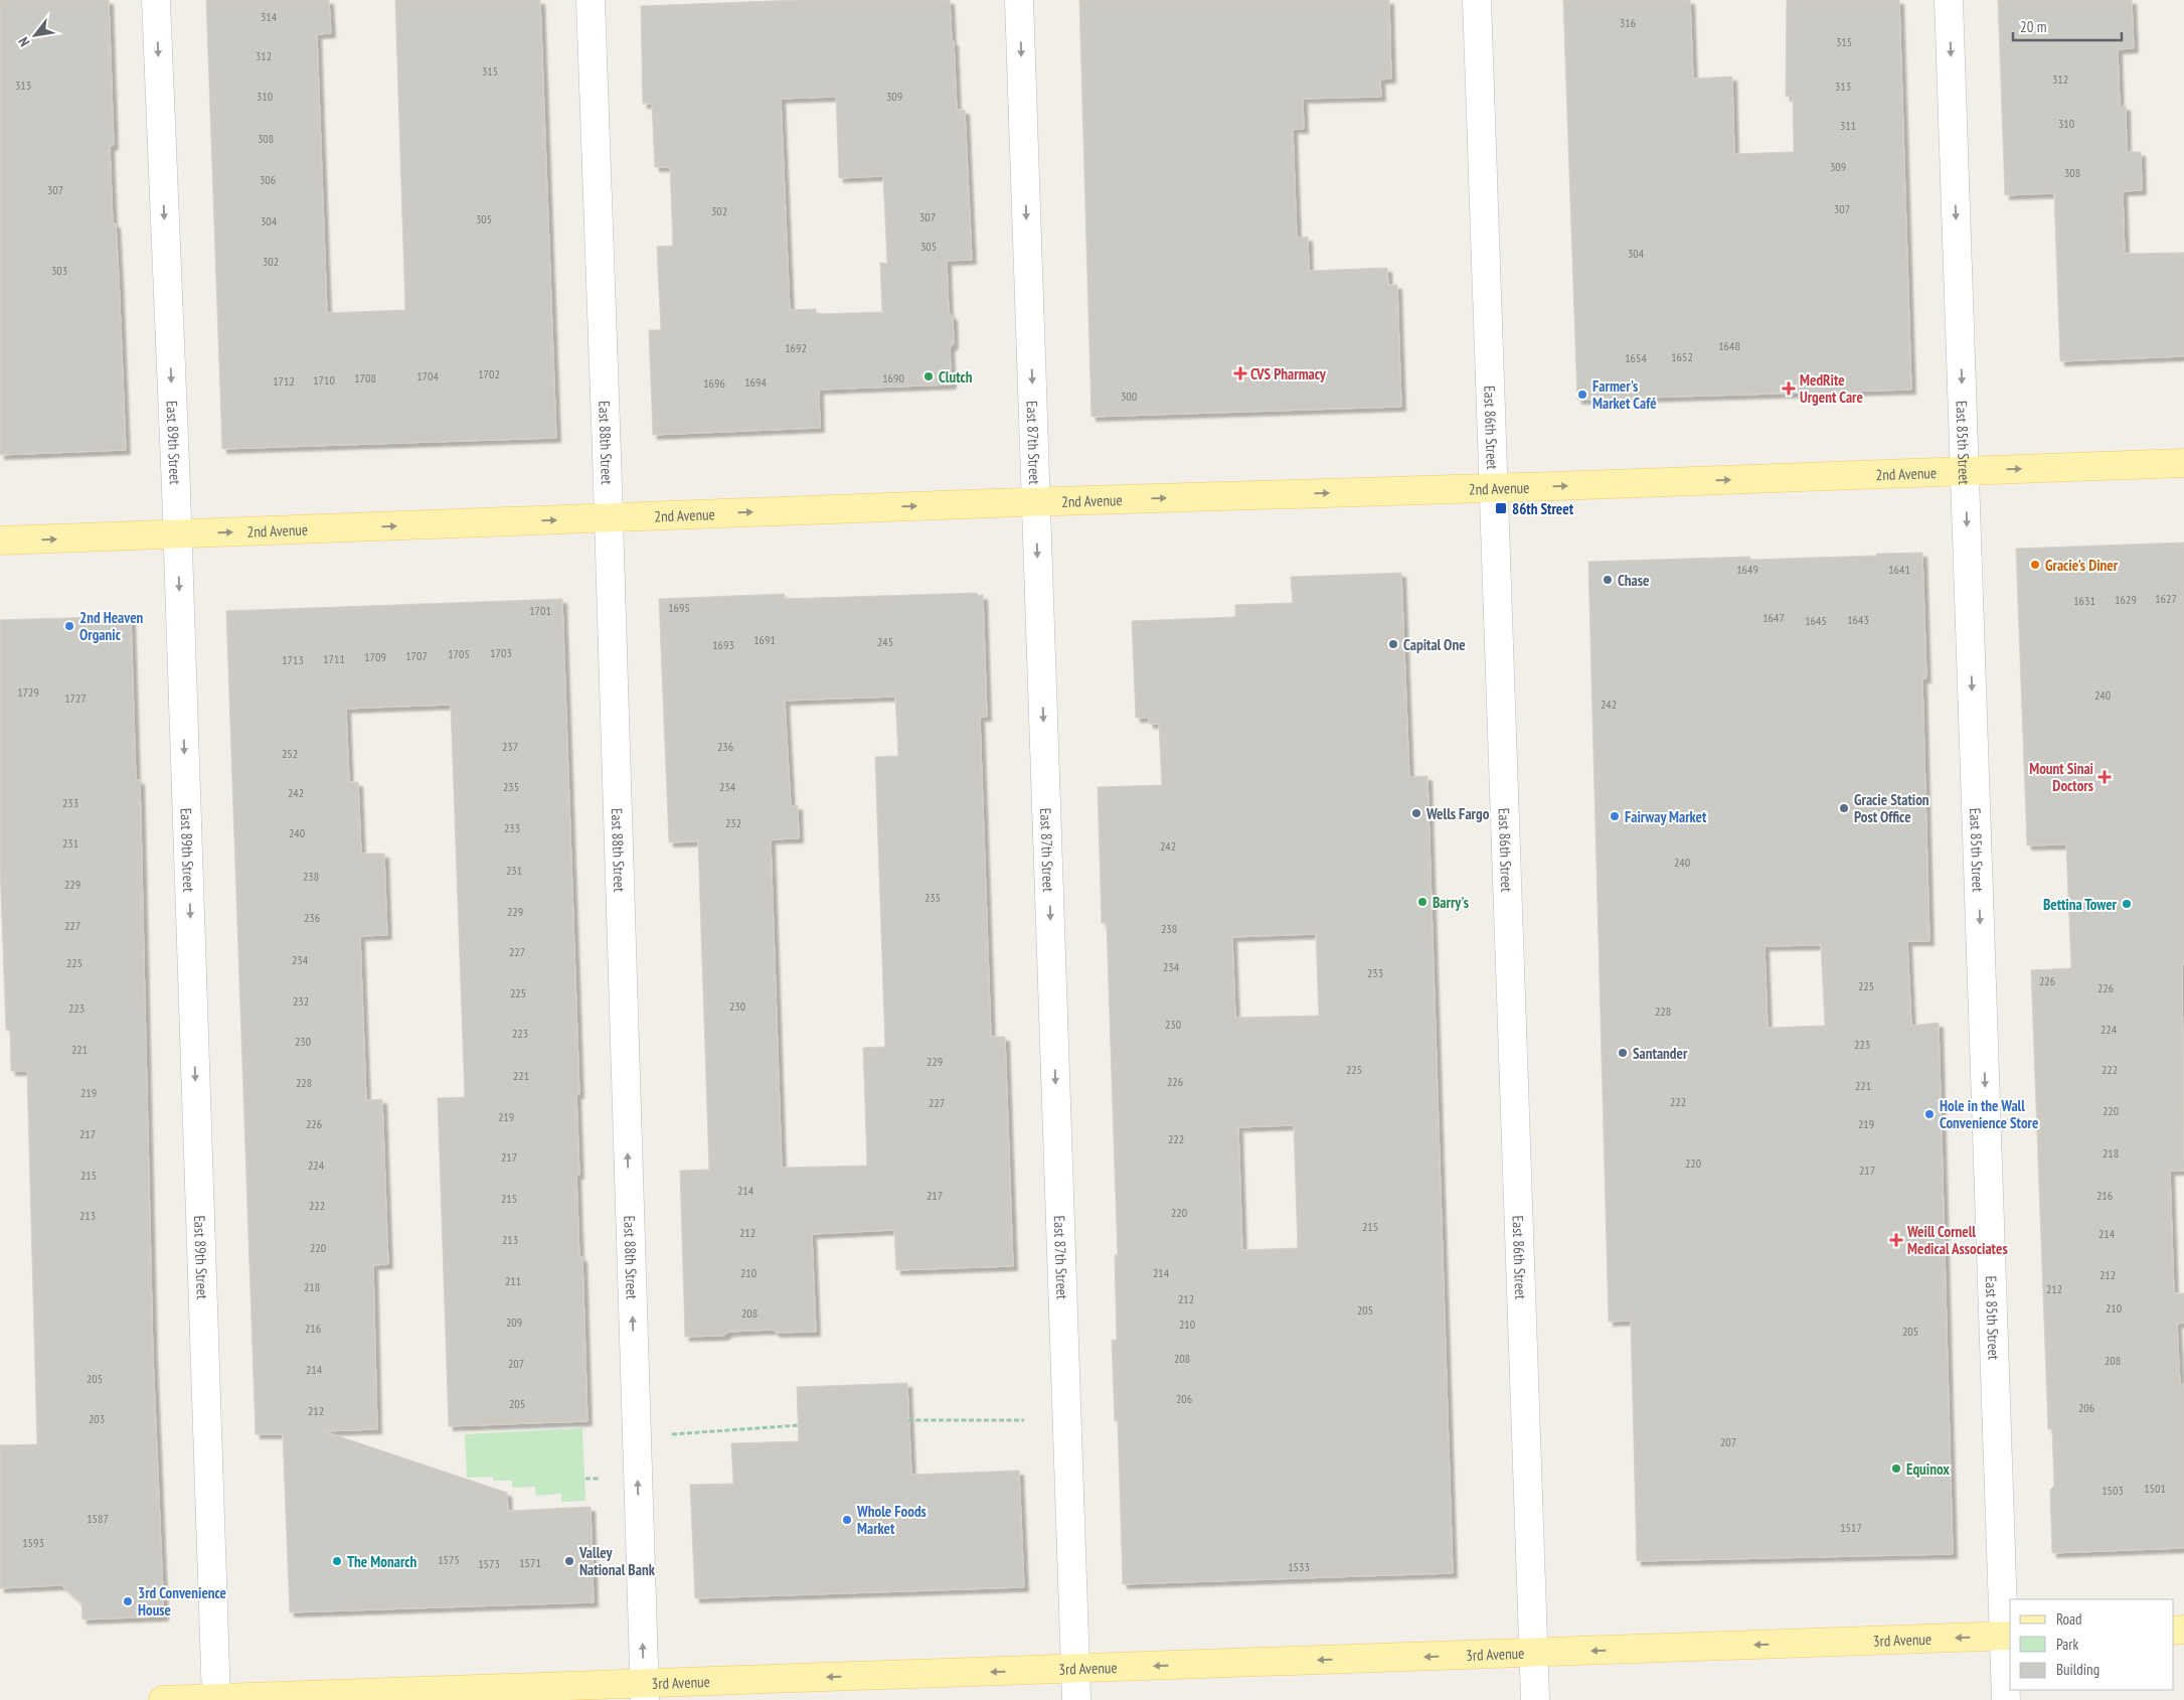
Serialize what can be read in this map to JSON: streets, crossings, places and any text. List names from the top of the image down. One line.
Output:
{"streets":{"main road":["2nd Avenue","3rd Avenue"],"street":["East 86th Street","East 89th Street","East 88th Street","East 87th Street","East 85th Street"]},"crossings":[["East 86th Street","2nd Avenue"],["East 86th Street","3rd Avenue"],["East 89th Street","2nd Avenue"],["East 89th Street","3rd Avenue"],["East 88th Street","2nd Avenue"],["East 88th Street","3rd Avenue"],["East 87th Street","2nd Avenue"],["East 87th Street","3rd Avenue"],["East 85th Street","2nd Avenue"],["East 85th Street","3rd Avenue"]],"one_way":["East 89th Street","East 88th Street","East 87th Street","East 85th Street","2nd Avenue","3rd Avenue"],"places":{"health":["CVS Pharmacy","MedRite Urgent Care","Mount Sinai Doctors","Weill Cornell Medical Associates"],"other":["Clutch","Farmer's Market Café","Gracie's Diner","Chase","2nd Heaven Organic","Capital One","Gracie Station Post Office","Wells Fargo","Fairway Market","Barry's","Bettina Tower","Santander","Hole in the Wall Convenience Store","Equinox","Whole Foods Market","The Monarch","Valley National Bank","3rd Convenience House"],"transit":["86th Street"]},"house_numbers":["314","316","315","312","315","312","313","313","310","309","310","311","308","309","308","306","307","307","302","307","305","304","305","304","302","303","1648","1692","1652","1654","1702","1704","1708","1690","1710","1712","1694","1696","300","1649","1641","1627","1629","1631","1695","1701","1647","1643","1645","1691","245","1693","1703","1705","1707","1709","1711","1713","1729","240","1727","242","237","236","252","235","234","242","233","232","233","240","231","242","240","231","238","229","235","229","236","227","238","227","234","225","234","233","226","225","226","225","232","230","223","228","230","224","223","230","223","221","229","225","222","221","226","228","221","219","222","227","220","219","226","219","217","222","218","217","220","224","217","215","214","217","216","215","222","220","213","215","212","214","213","220","210","214","212","211","218","212","212","210","205","208","209","210","216","205","208","208","207","214","205","206","205","206","212","203","207","1501","1503","1587","1517","1593","1575","1571","1573","1533"],"legend":["Road","Park","Building"],"scale_bar":"20 m","north":"bottom left"}
